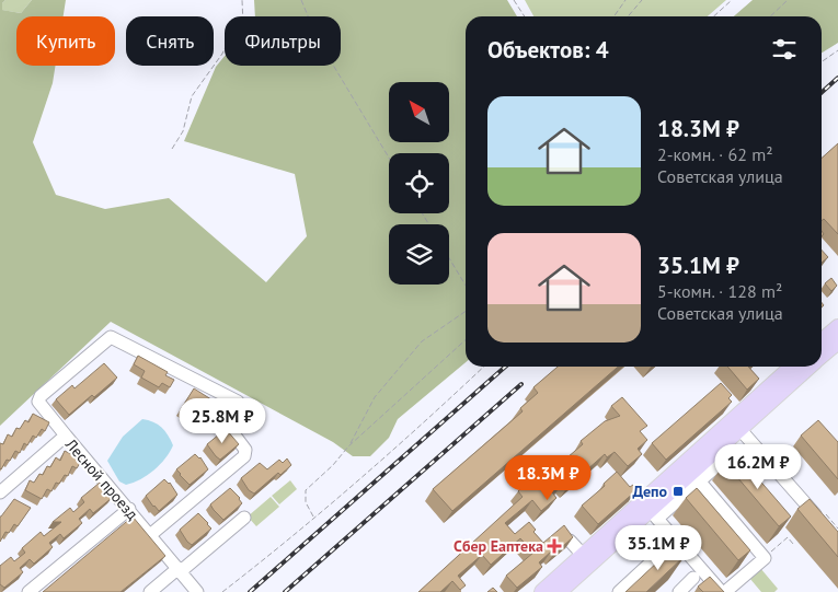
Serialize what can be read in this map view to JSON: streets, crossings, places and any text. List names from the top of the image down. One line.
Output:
{"streets":{"street":["Лесной проезд"]},"places":{"transit":["Депо"],"health":["Сбер Еаптека"]},"north":"top left","page":{"chip":["Купить","Снять","Фильтры"],"heading":"Объектов: 4","list":[{"name":"18.3M ₽","note":"2-комн. · 62 m² · Советская улица"},{"name":"35.1M ₽","note":"5-комн. · 128 m² · Советская улица"}],"price":["25.8M ₽","16.2M ₽","18.3M ₽","35.1M ₽"]}}
